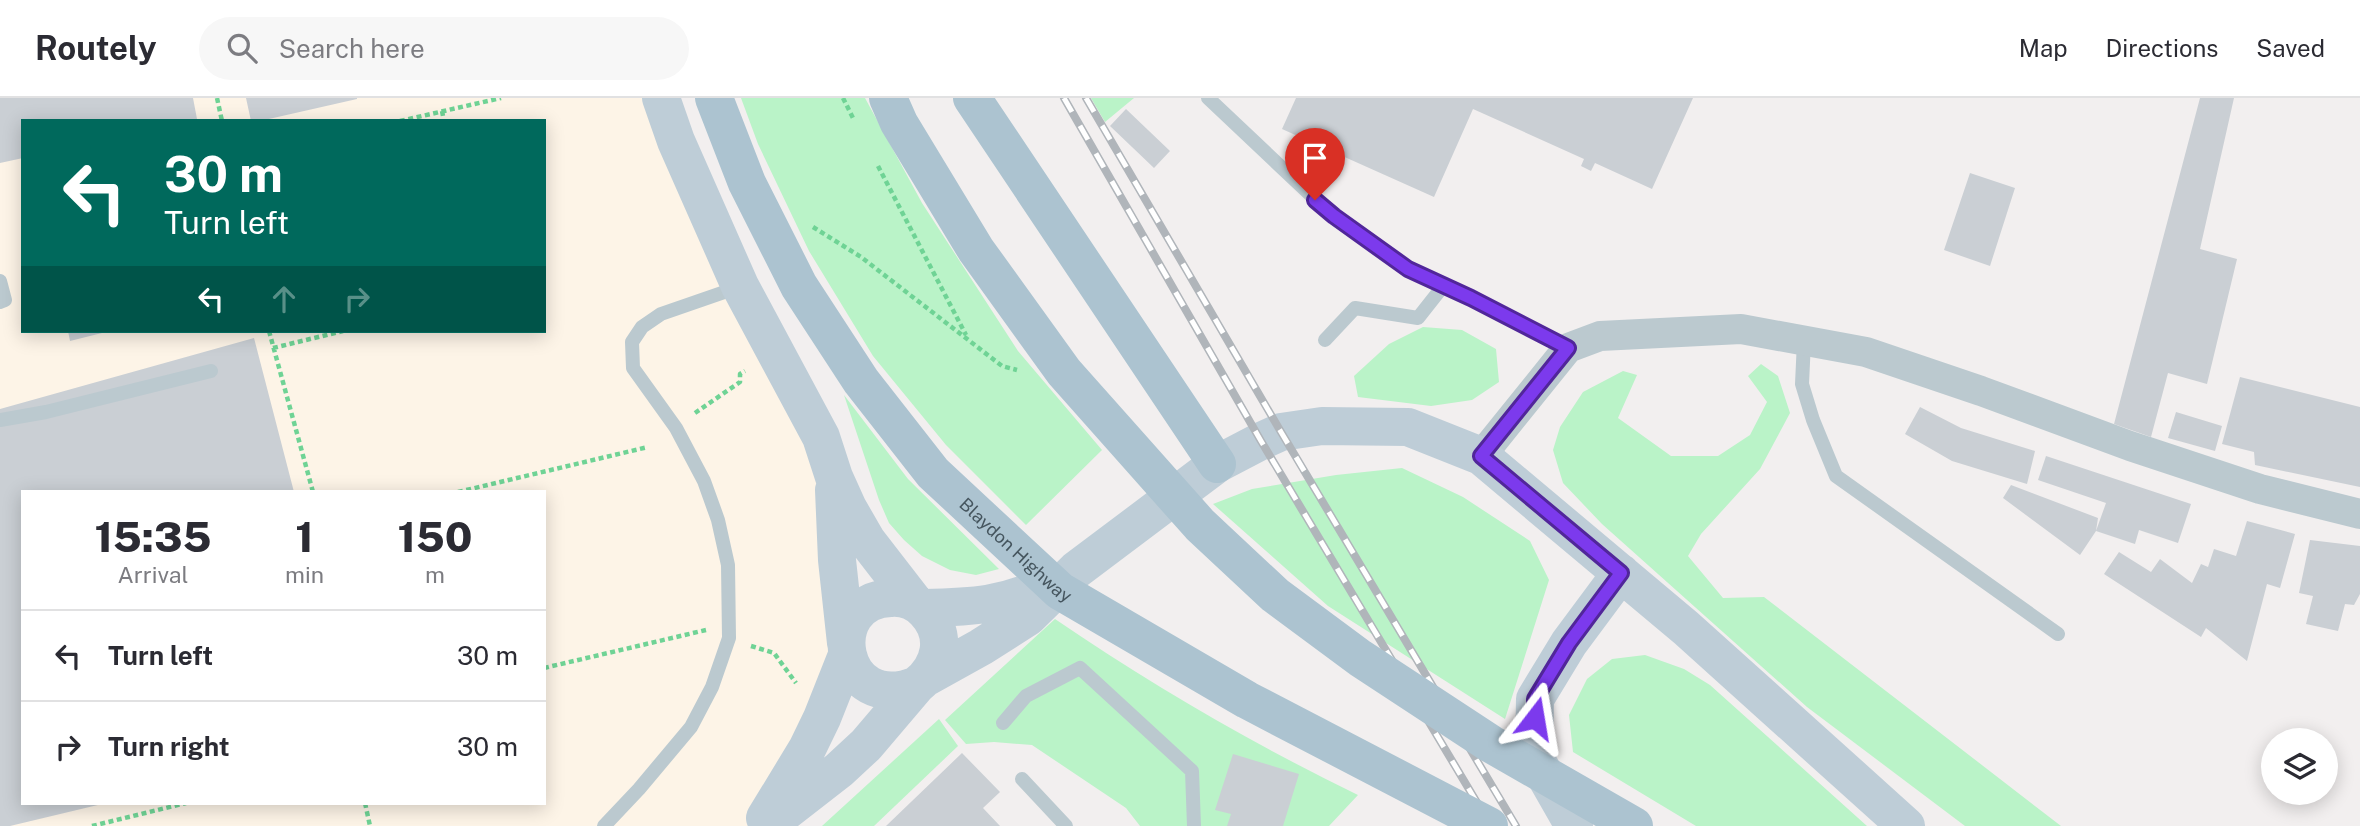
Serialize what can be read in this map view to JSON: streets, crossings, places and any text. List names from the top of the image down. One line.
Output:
{"streets":{"main road":["Blaydon Highway"]},"page":{"header":"Routely","search":"Search here","nav":["Map","Directions","Saved"],"turn":["30 m","Turn left"],"eta":["15:35","Arrival","1","min","150","m"],"list":[{"name":"Turn left","value":"30 m"},{"name":"Turn right","value":"30 m"}]}}
